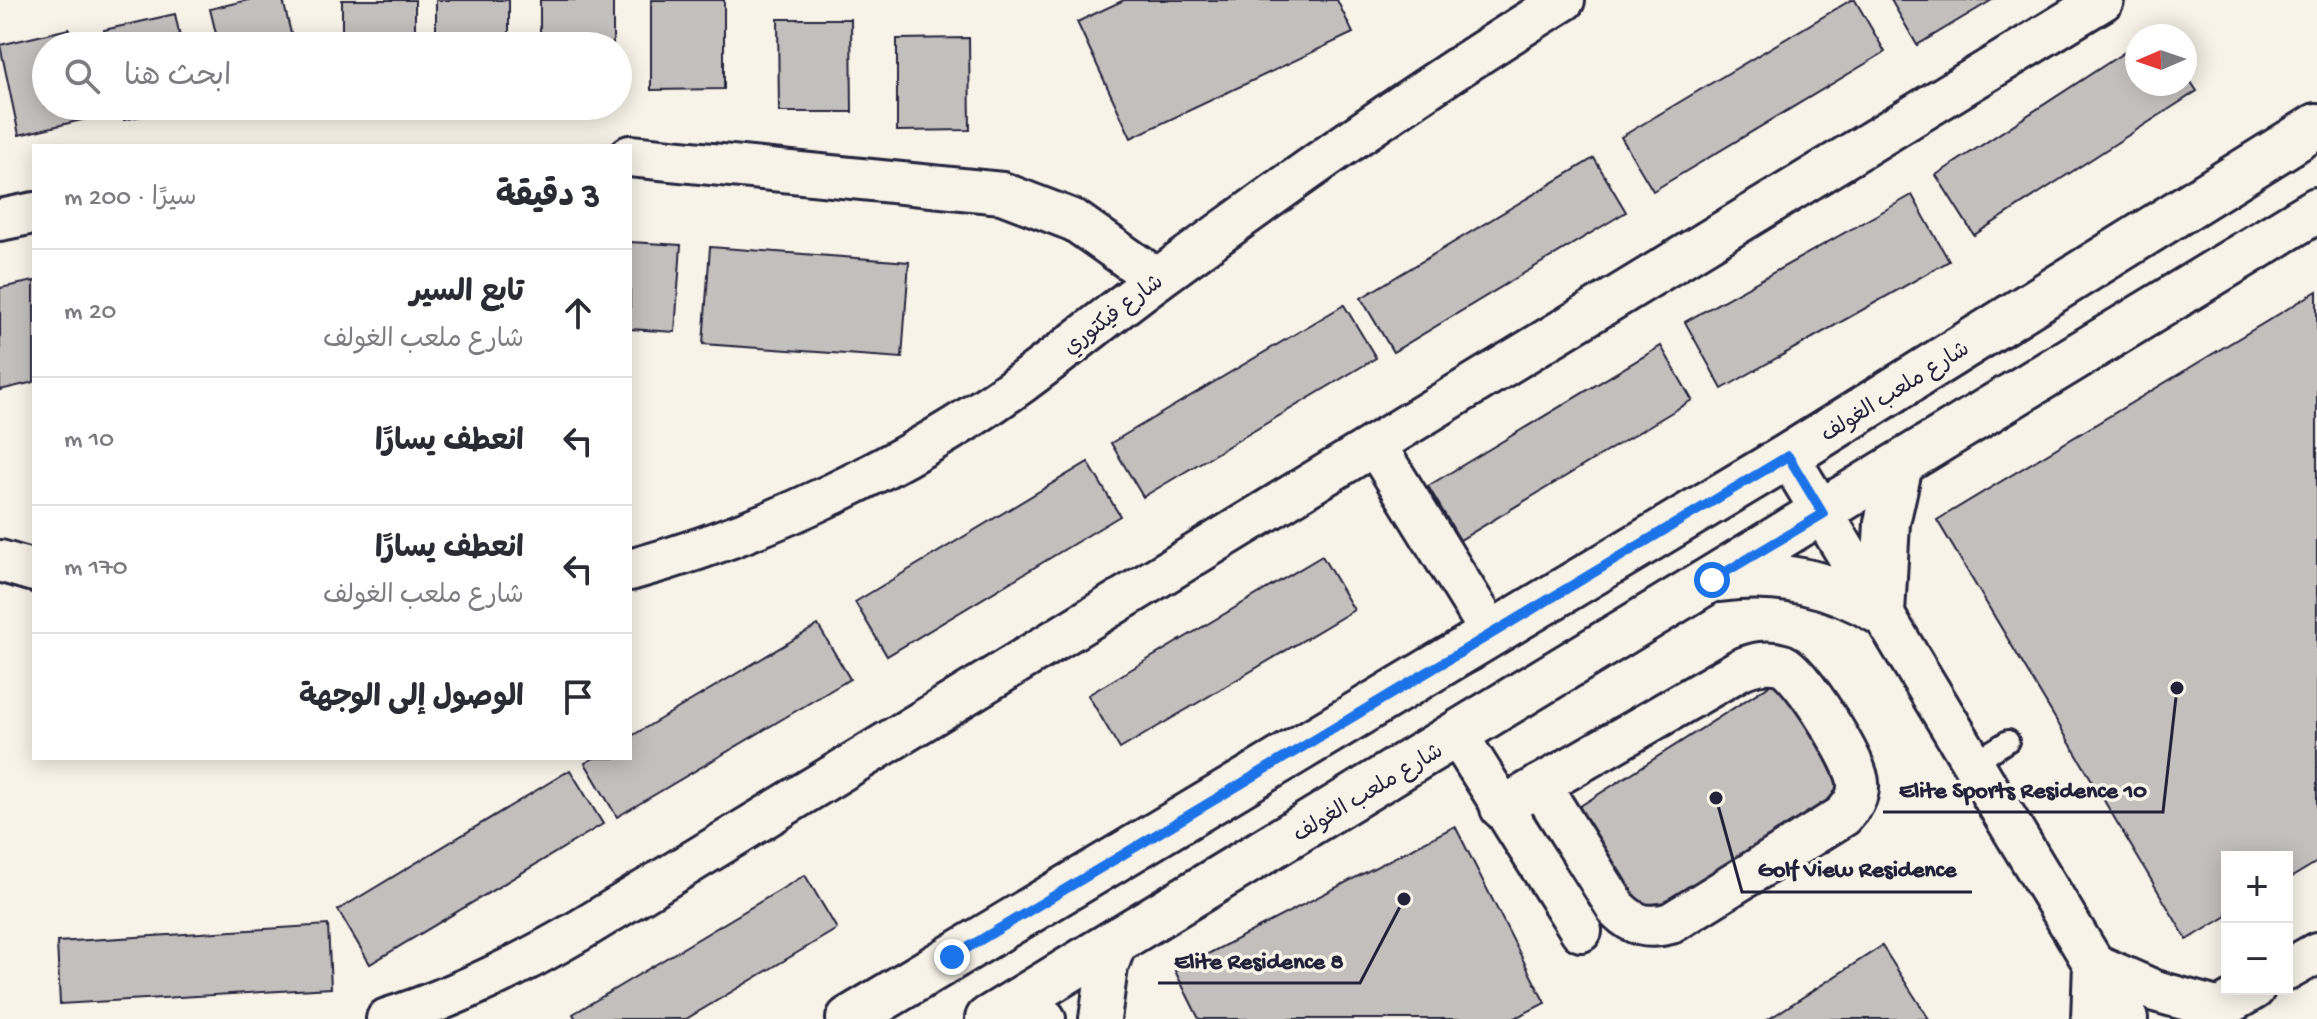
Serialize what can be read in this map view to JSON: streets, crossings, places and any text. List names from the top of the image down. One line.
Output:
{"streets":{"street":["شارع فيكتوري","شارع ملعب الغولف"]},"places":["Elite Sports Residence 10","Golf View Residence","Elite Residence 8"],"north":"left","page":{"search":"ابحث هنا","heading":["3 دقيقة","سيرًا · 200 m"],"list":[["تابع السير","شارع ملعب الغولف","20 m"],["انعطف يسارًا","10 m"],["انعطف يسارًا","شارع ملعب الغولف","170 m"],"الوصول إلى الوجهة"],"map_buttons":["+","−"]}}
